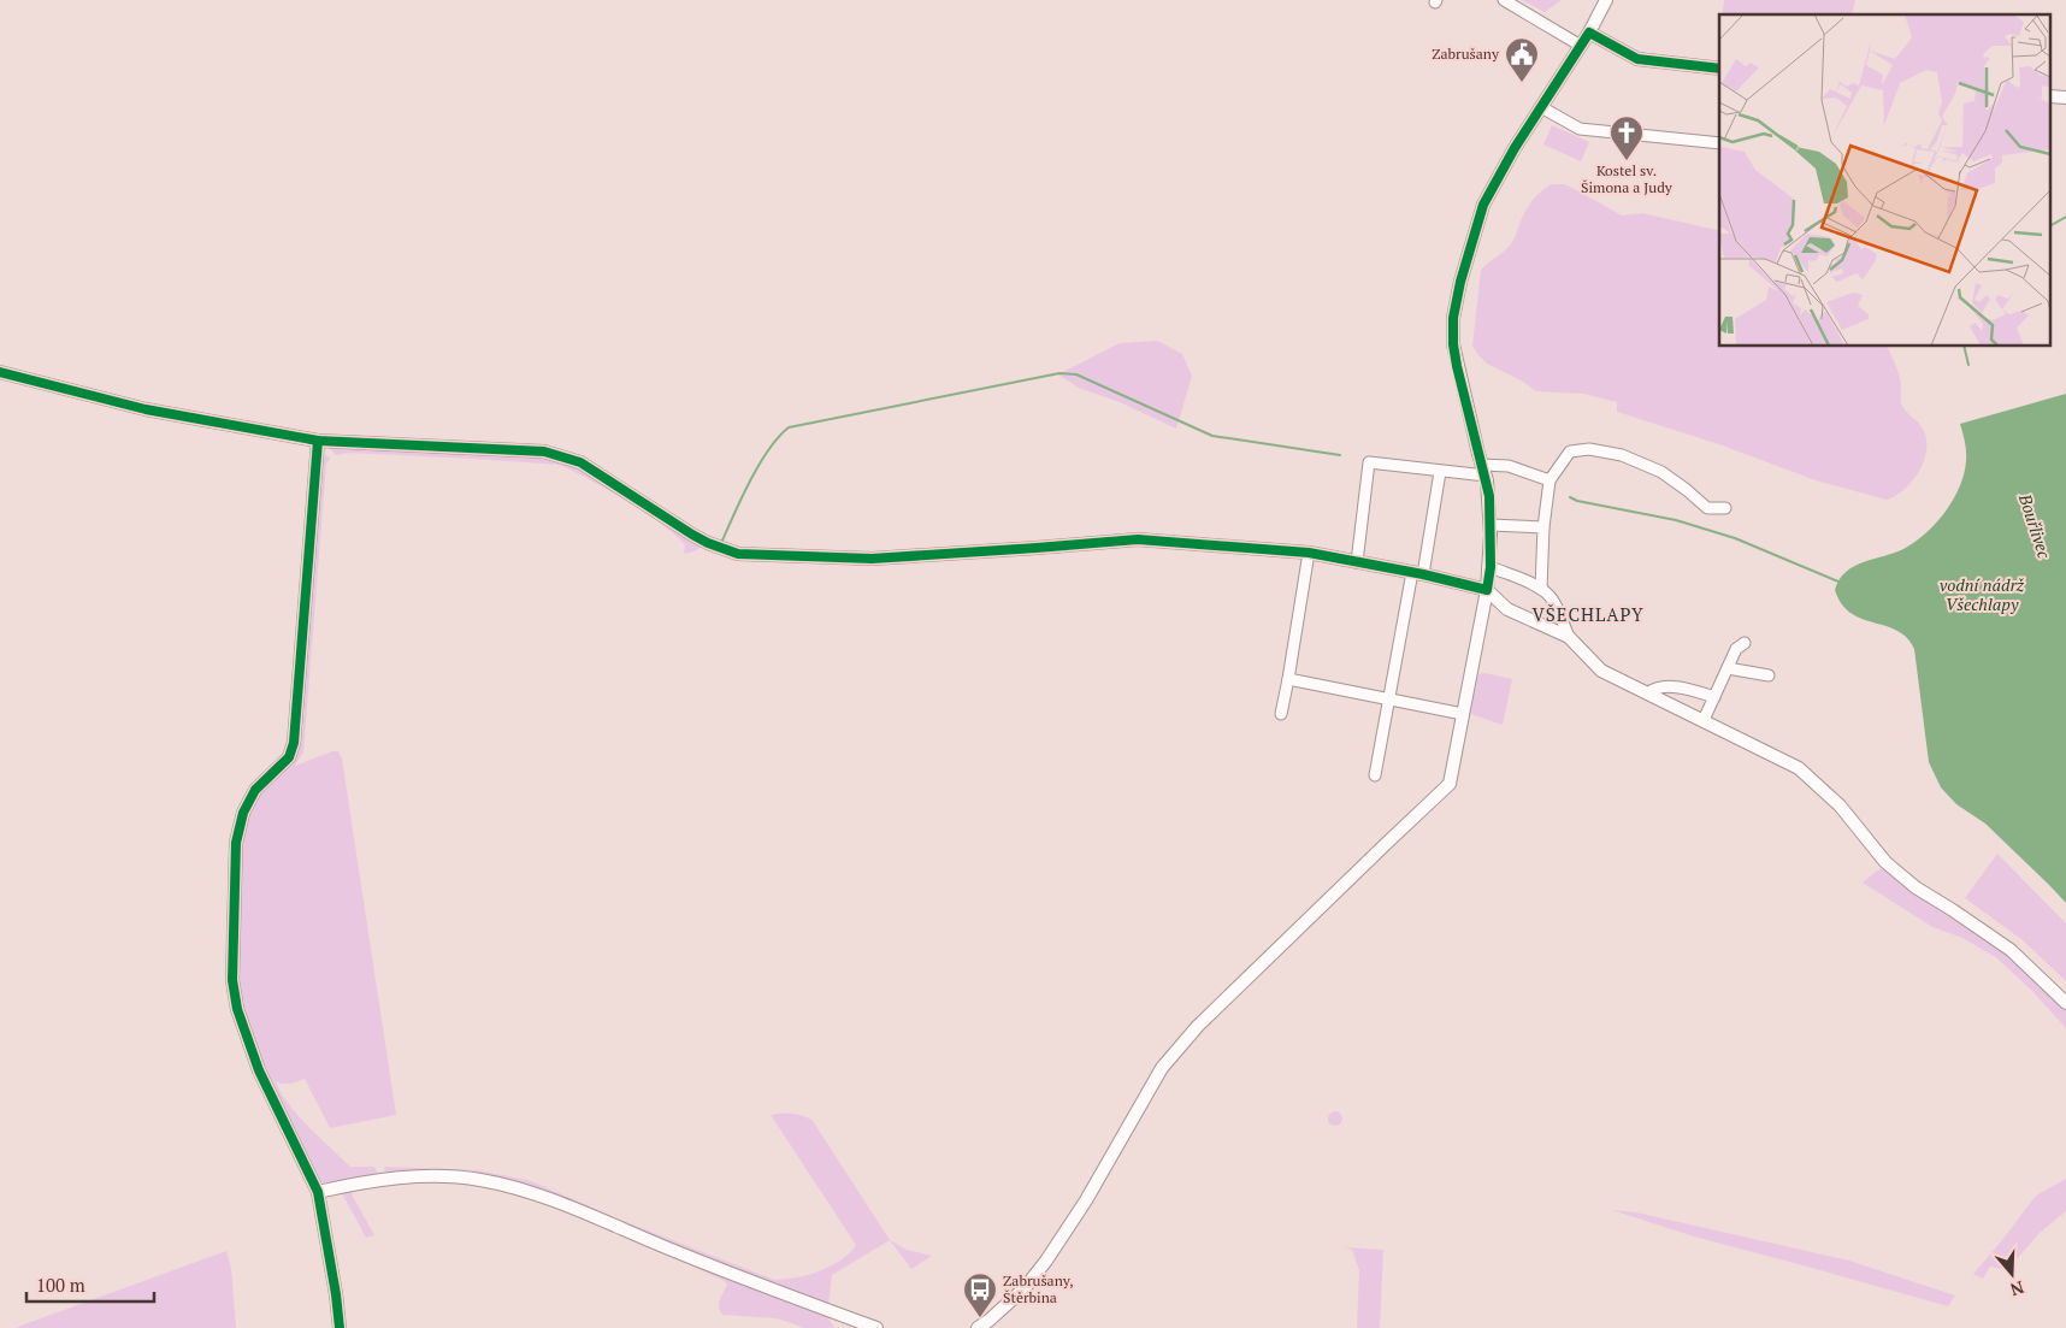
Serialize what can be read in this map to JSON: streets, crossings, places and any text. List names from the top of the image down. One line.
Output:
{"districts":["VŠECHLAPY"],"water":["Bouřlivec","vodní nádrž Všechlapy"],"places":{"public building":["Zabrušany"],"church":["Kostel sv. Šimona a Judy"],"bus stop":["Zabrušany, Štěrbina"]},"scale_bar":"100 m","north":"bottom"}
